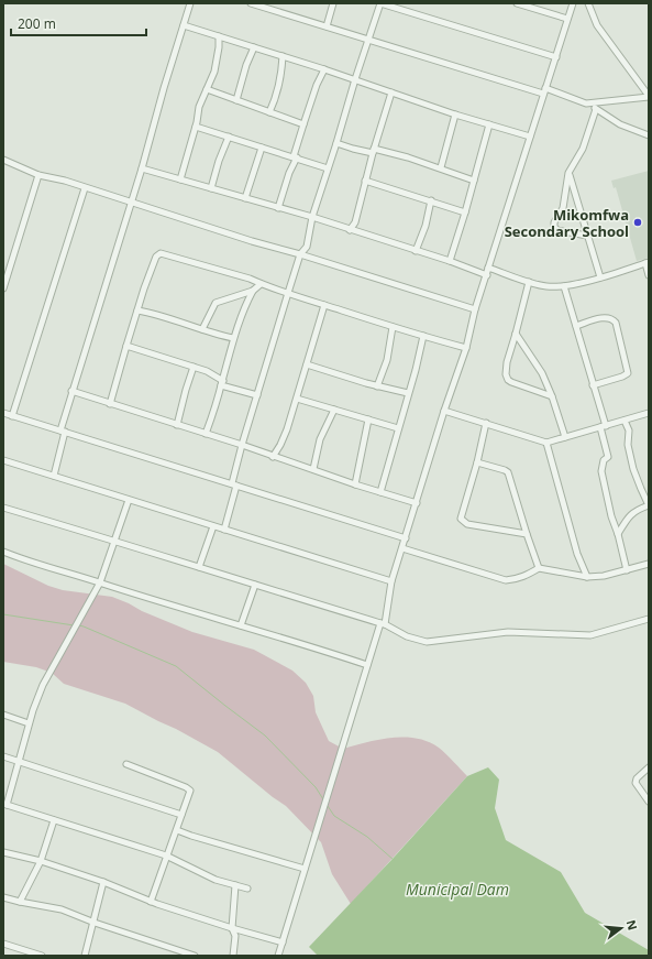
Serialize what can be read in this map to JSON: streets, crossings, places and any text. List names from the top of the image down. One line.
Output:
{"water":["Municipal Dam"],"places":["Mikomfwa Secondary School"],"scale_bar":"200 m","north":"right"}
